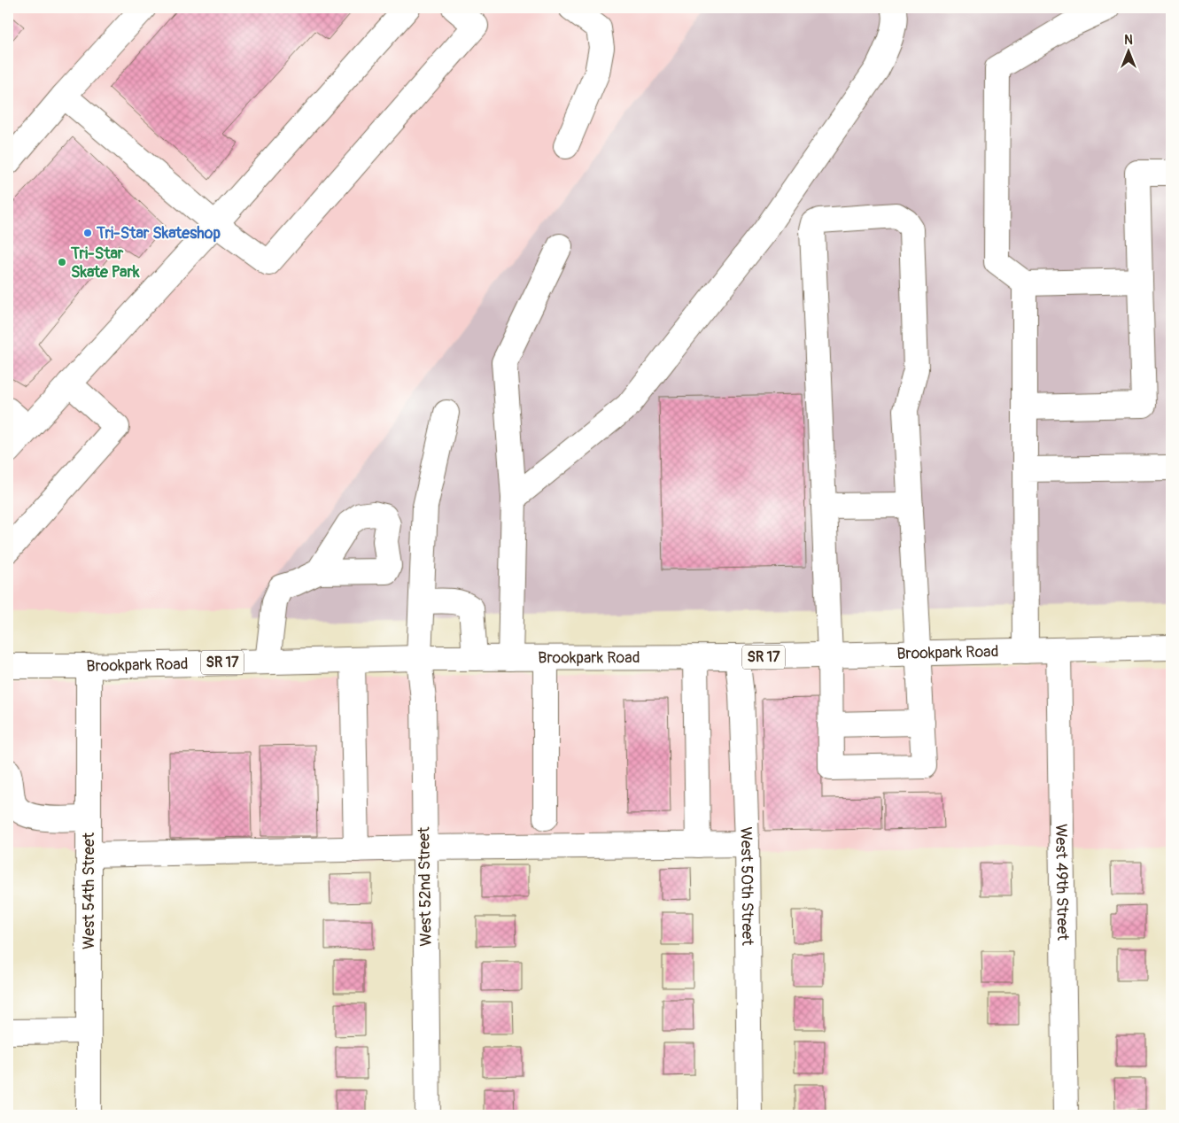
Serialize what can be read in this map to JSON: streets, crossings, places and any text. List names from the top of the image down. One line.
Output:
{"streets":{"street":["Brookpark Road","SR 17","West 49th Street","West 50th Street","West 52nd Street","West 54th Street"]},"crossings":[["Brookpark Road","West 49th Street"],["Brookpark Road","West 50th Street"],["Brookpark Road","West 52nd Street"],["Brookpark Road","West 54th Street"]],"places":["Tri-Star Skateshop","Tri-Star Skate Park"],"north":"top"}
